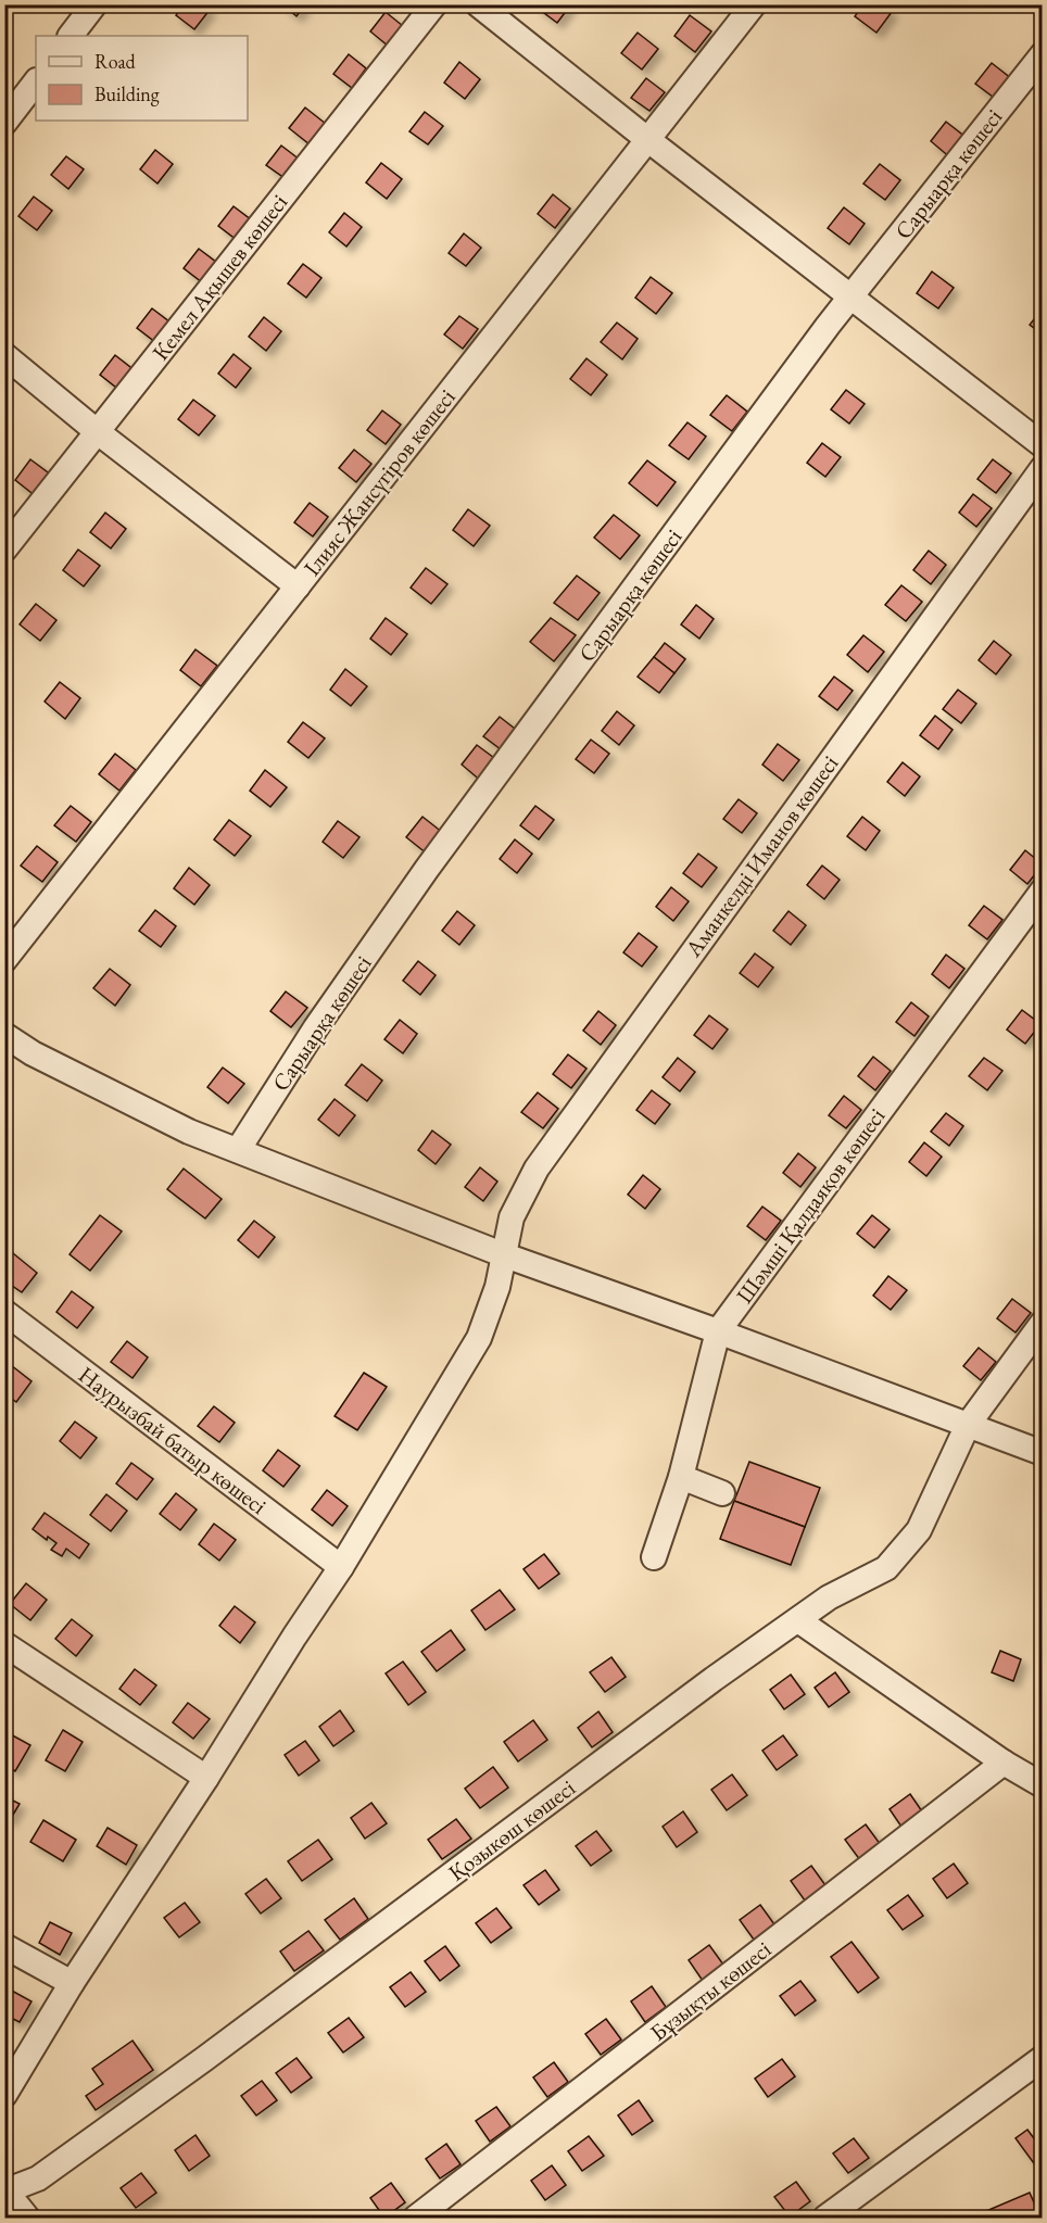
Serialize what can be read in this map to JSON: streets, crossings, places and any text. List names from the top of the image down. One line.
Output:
{"streets":{"street":["Сарыарқа көшесі","Кемел Ақышев көшесі","Ілияс Жансүгіров көшесі","Аманкелді Иманов көшесі","Шәмші Қалдаяқов көшесі","Наурызбай батыр көшесі","Қозыкөш көшесі","Бұзықты көшесі"]},"crossings":[["Аманкелді Иманов көшесі","Наурызбай батыр көшесі"]],"legend":["Road","Building"]}
